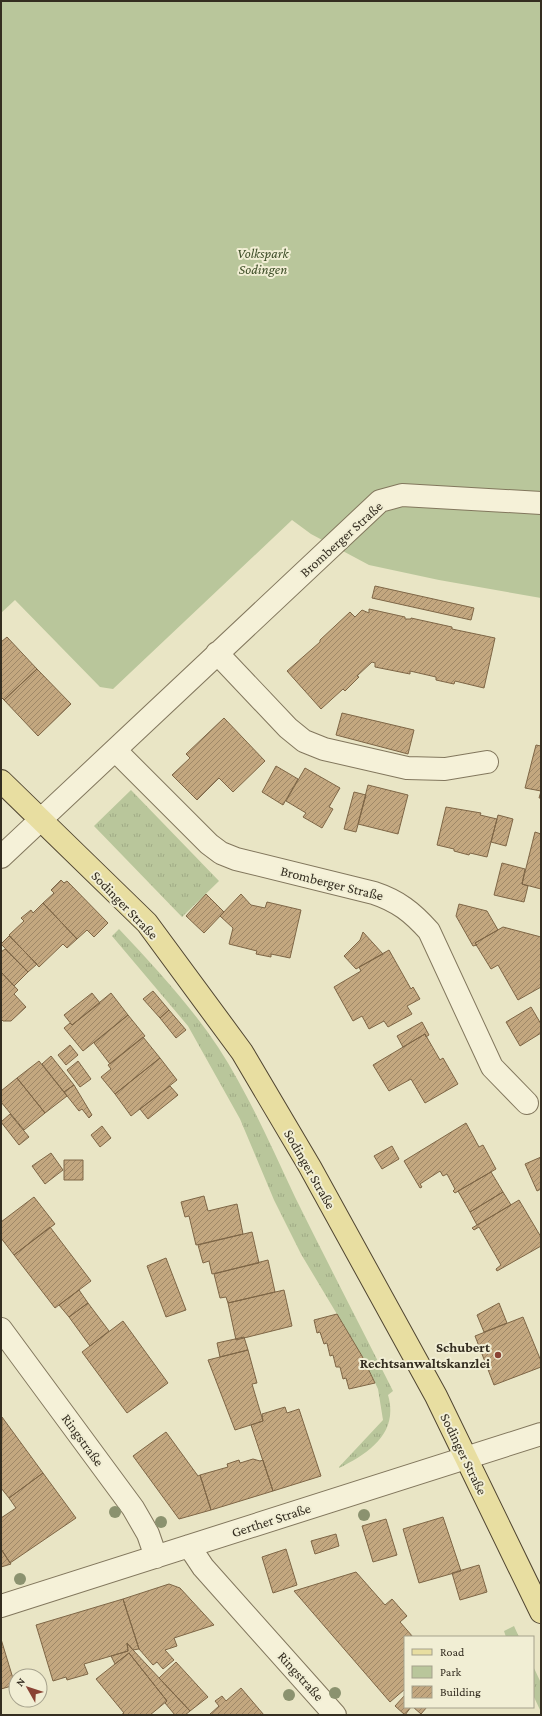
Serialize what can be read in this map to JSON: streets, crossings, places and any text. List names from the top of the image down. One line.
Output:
{"streets":{"main road":["Sodinger Straße"],"street":["Bromberger Straße","Ringstraße","Gerther Straße"]},"crossings":[["Bromberger Straße","Sodinger Straße"],["Sodinger Straße","Gerther Straße"],["Ringstraße","Gerther Straße"]],"parks":["Volkspark Sodingen"],"places":["Schubert Rechtsanwaltskanzlei"],"legend":["Road","Park","Building"],"north":"top left"}
